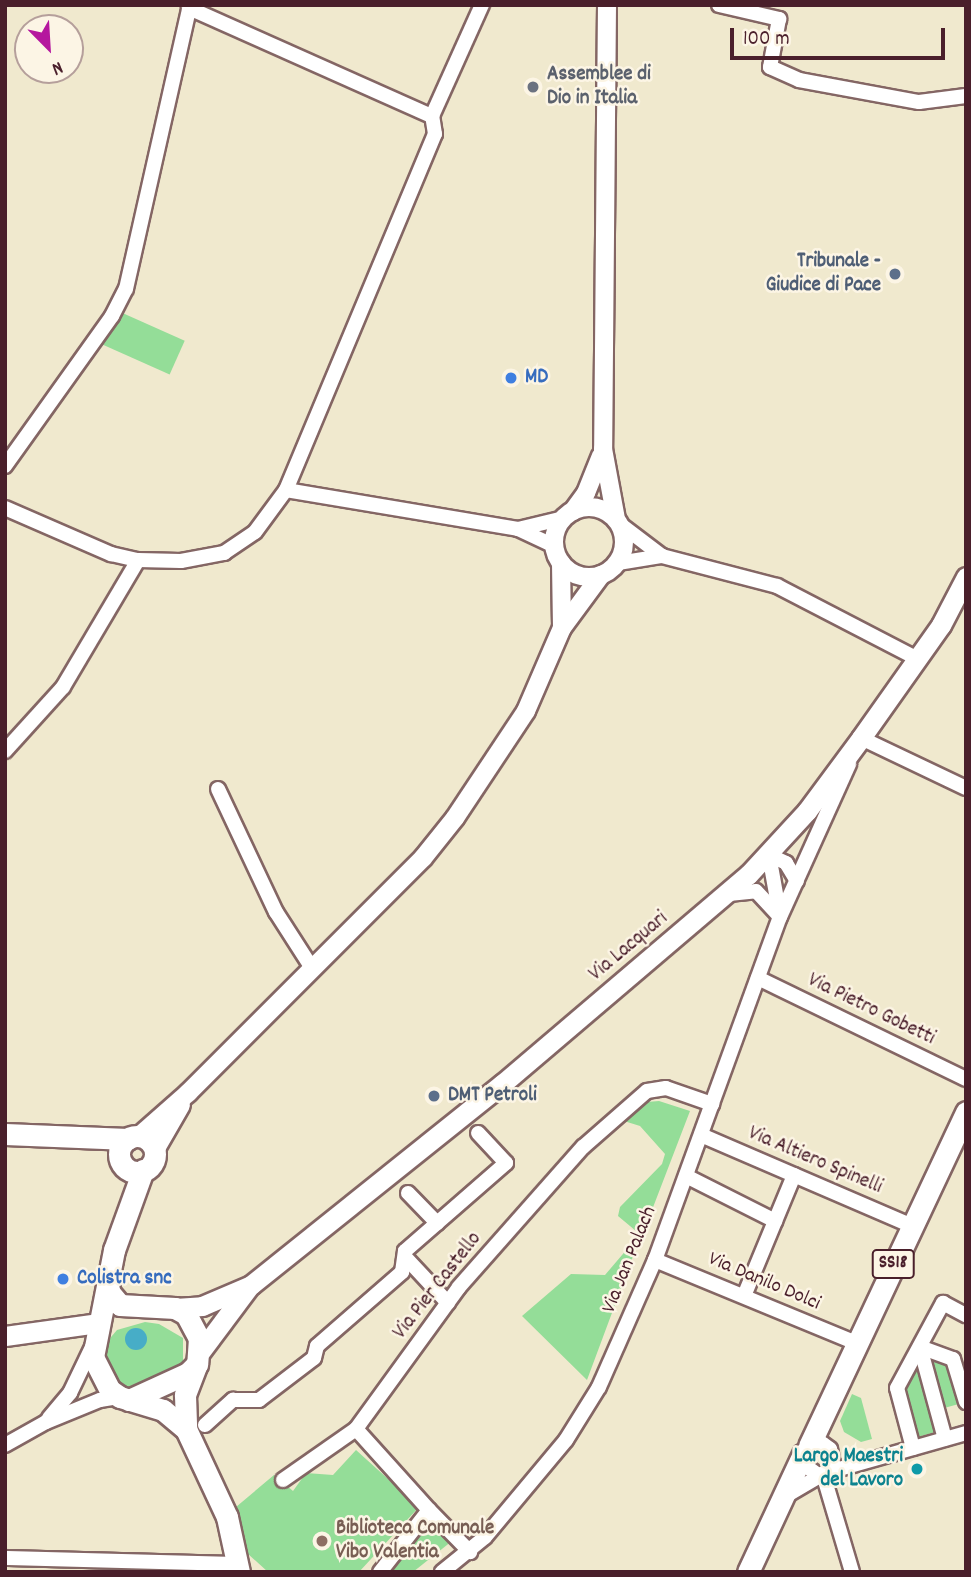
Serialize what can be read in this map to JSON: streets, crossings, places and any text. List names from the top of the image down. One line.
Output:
{"streets":{"main road":["Via Lacquari","SS18"],"street":["Via Pietro Gobetti","Via Altiero Spinelli","Via Jan Palach","Via Danilo Dolci","Via Pier Castello"]},"crossings":[["Via Lacquari","Via Jan Palach"],["Via Pietro Gobetti","Via Jan Palach"],["Via Altiero Spinelli","Via Jan Palach"],["Via Altiero Spinelli","SS18"],["Via Jan Palach","Via Danilo Dolci"],["Via Jan Palach","Via Pier Castello"],["SS18","Via Danilo Dolci"]],"places":["Assemblee di Dio in Italia","Tribunale - Giudice di Pace","MD","DMT Petroli","Colistra snc","Largo Maestri del Lavoro","Biblioteca Comunale Vibo Valentia"],"scale_bar":"100 m","north":"bottom right"}
